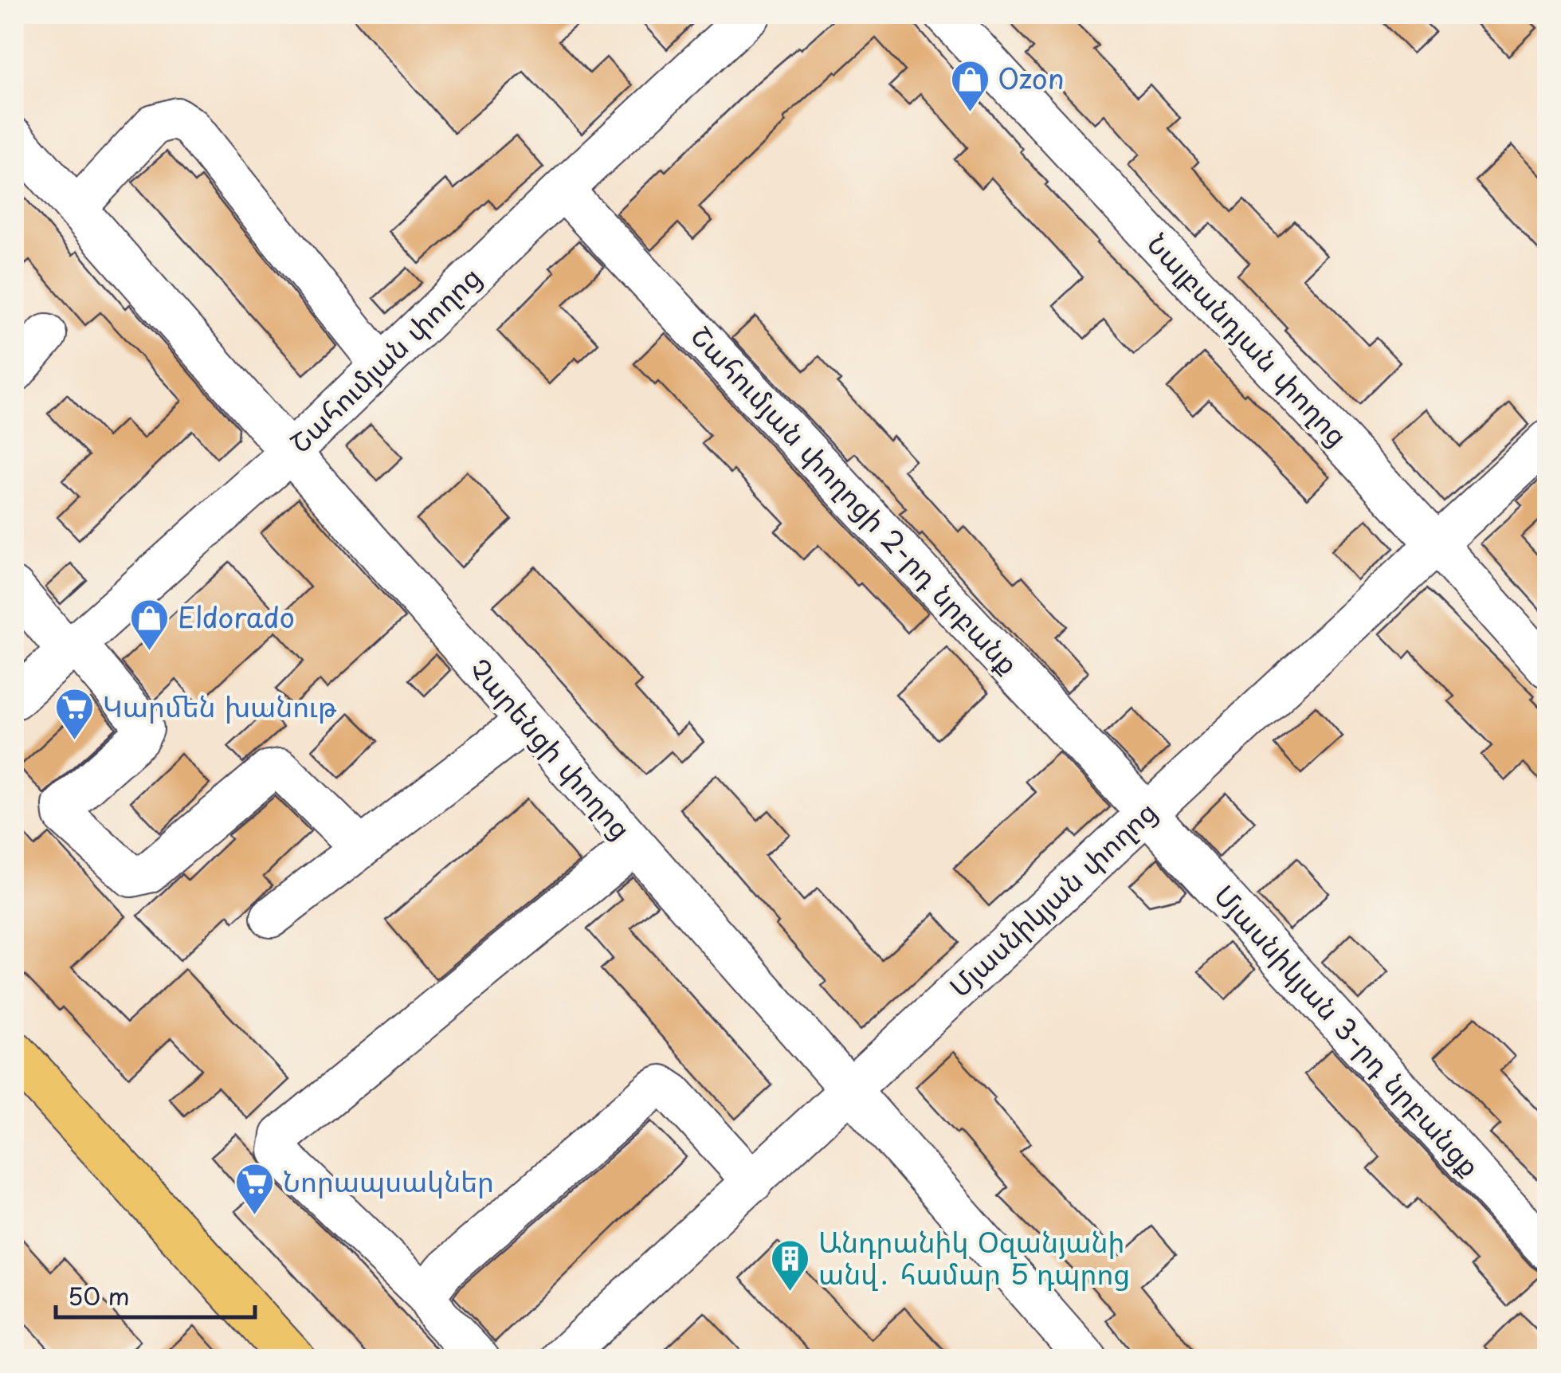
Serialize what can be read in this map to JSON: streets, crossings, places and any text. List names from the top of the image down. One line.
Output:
{"streets":{"street":["Նալբանդյան փողոց","Շահումյան փողոց","Շահումյան փողոցի 2-րդ նրբանք","Չարենցի փողոց","Մյասնիկյան փողոց","Մյասնիկյան 3-րդ նրբանցք"]},"crossings":[["Նալբանդյան փողոց","Մյասնիկյան փողոց"],["Շահումյան փողոց","Շահումյան փողոցի 2-րդ նրբանք"],["Շահումյան փողոց","Չարենցի փողոց"],["Շահումյան փողոցի 2-րդ նրբանք","Մյասնիկյան փողոց"],["Շահումյան փողոցի 2-րդ նրբանք","Մյասնիկյան 3-րդ նրբանցք"],["Չարենցի փողոց","Մյասնիկյան փողոց"],["Մյասնիկյան փողոց","Մյասնիկյան 3-րդ նրբանցք"]],"places":{"shop":["Ozon","Eldorado"],"supermarket":["Կարմեն խանութ","Նորապսակներ"],"building":["Անդրանիկ Օզանյանի անվ․ համար 5 դպրոց"]},"scale_bar":"50 m"}
